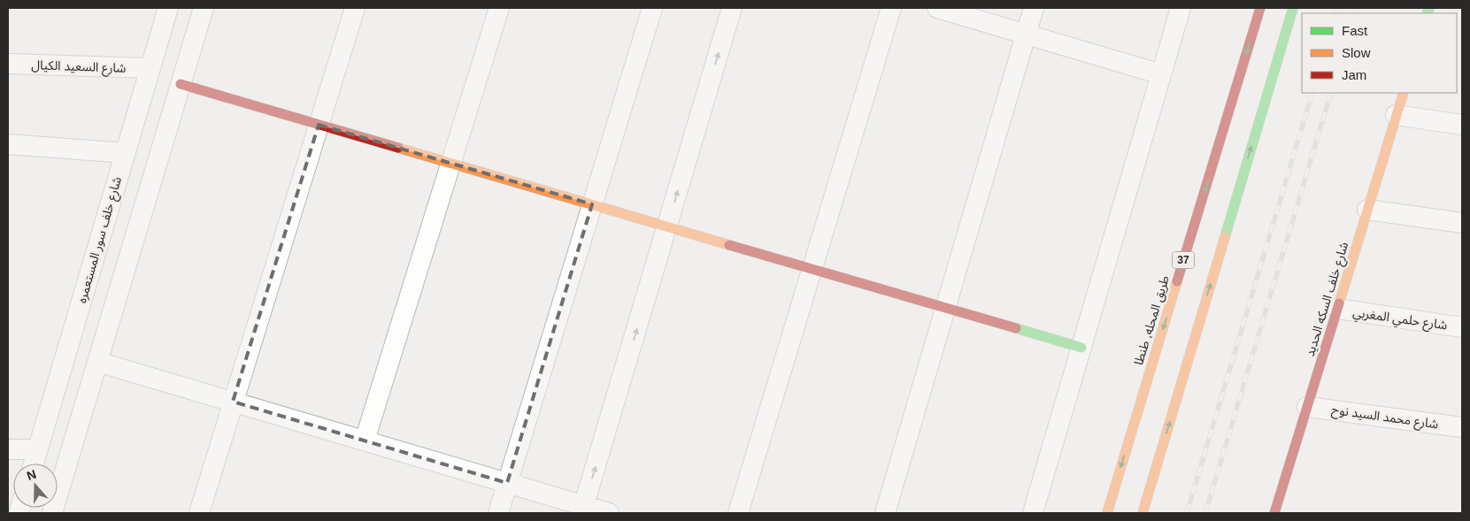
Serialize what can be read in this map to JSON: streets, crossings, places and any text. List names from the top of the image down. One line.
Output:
{"streets":{"street":["شارع السعيد الكيال","شارع خلف سور المستعمره","37","شارع خلف السكه الحديد","شارع حلمي المغربي","طريق المحله, طنطا","شارع محمد السيد نوح"]},"crossings":[["شارع السعيد الكيال","شارع خلف سور المستعمره"],["شارع خلف السكه الحديد","شارع حلمي المغربي"],["شارع خلف السكه الحديد","شارع محمد السيد نوح"]],"legend":["Fast","Slow","Jam"],"north":"top"}
